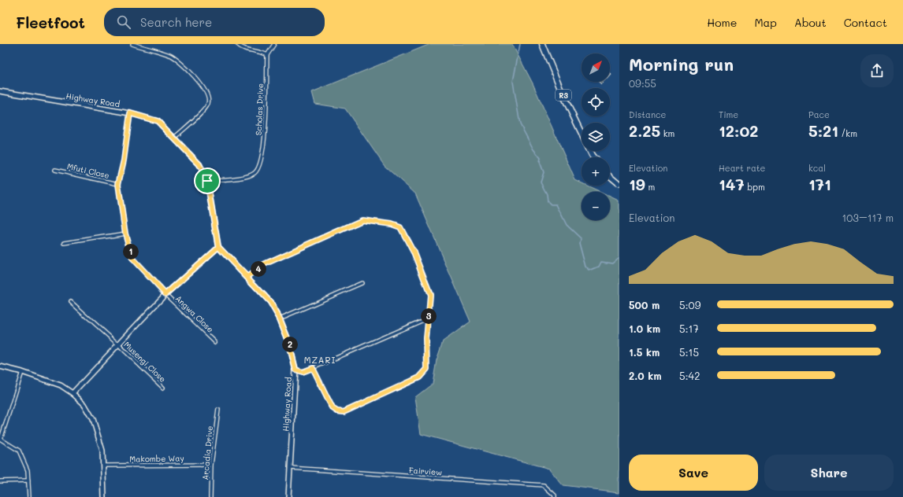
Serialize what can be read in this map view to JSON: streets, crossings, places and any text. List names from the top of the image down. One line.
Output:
{"streets":{"highway":["R3"],"street":["Highway Road","Scholas Drive","Mfuti Close","Angwa Close","Musengi Close","Arcadia Drive","Makombe Way","Fairview"]},"crossings":[["Highway Road","Scholas Drive"],["Highway Road","Fairview"],["Mfuti Close","Angwa Close"],["Arcadia Drive","Makombe Way"]],"districts":["MZARI"],"north":"top right","page":{"header":"Fleetfoot","search":"Search here","nav":["Home","Map","About","Contact"],"heading":["Morning run","09:55"],"map_buttons":["+","−"],"stats":[["Distance","2.25 km"],["Time","12:02"],["Pace","5:21 /km"],["Elevation","19 m"],["Heart rate","147 bpm"],["kcal","171"]],"chart":["Elevation","103–117 m"],"pins":["1","4","3","2"],"list":[{"name":"500 m","note":"5:09"},{"name":"1.0 km","note":"5:17"},{"name":"1.5 km","note":"5:15"},{"name":"2.0 km","note":"5:42"}],"buttons":["Save","Share"]}}
